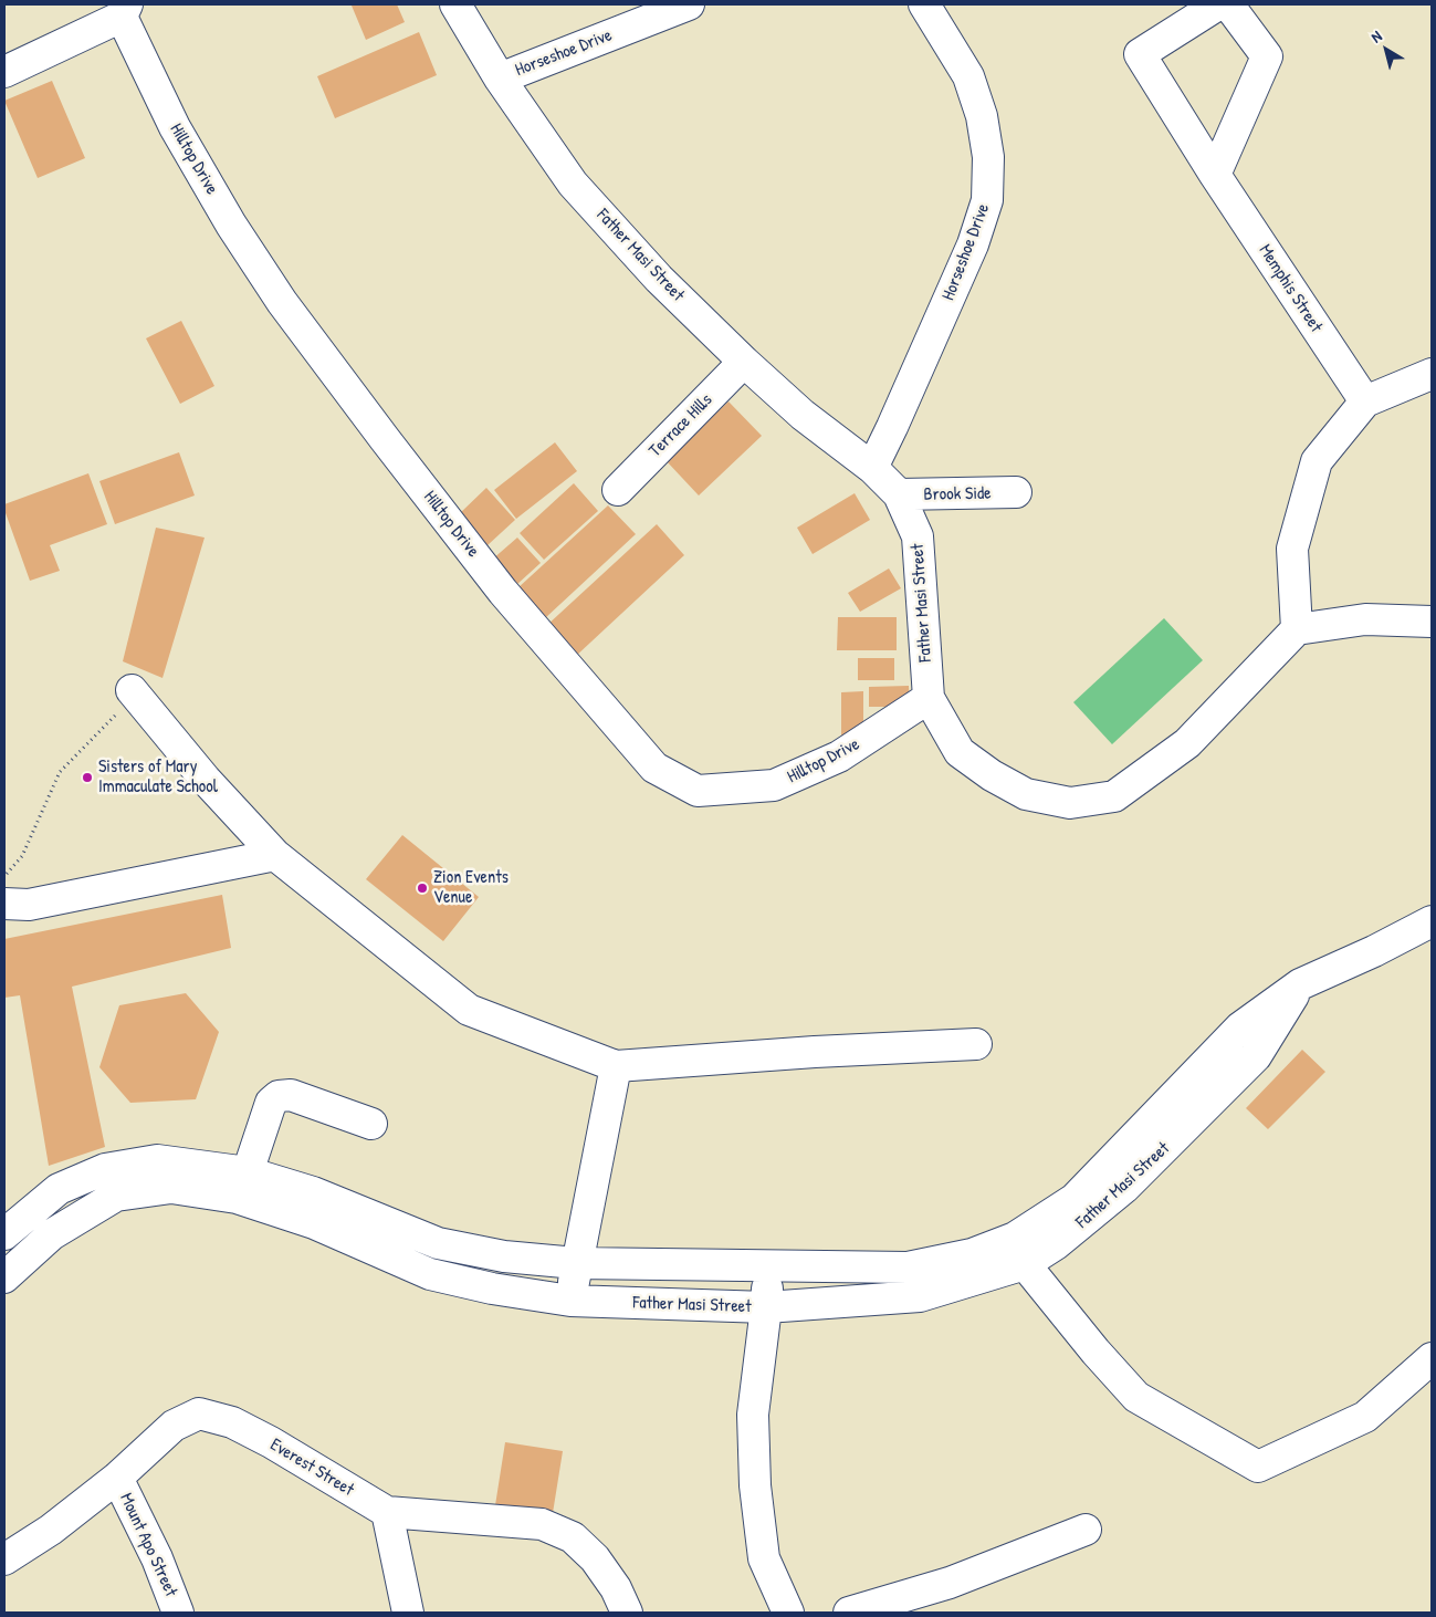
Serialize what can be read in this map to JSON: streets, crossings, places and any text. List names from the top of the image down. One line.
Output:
{"streets":{"street":["Horseshoe Drive","Hilltop Drive","Father Masi Street","Memphis Street","Terrace Hills","Brook Side","Everest Street","Mount Apo Street"]},"crossings":[["Horseshoe Drive","Father Masi Street"],["Hilltop Drive","Father Masi Street"],["Father Masi Street","Terrace Hills"],["Father Masi Street","Brook Side"],["Everest Street","Mount Apo Street"]],"places":["Sisters of Mary Immaculate School","Zion Events Venue"],"north":"top left"}
